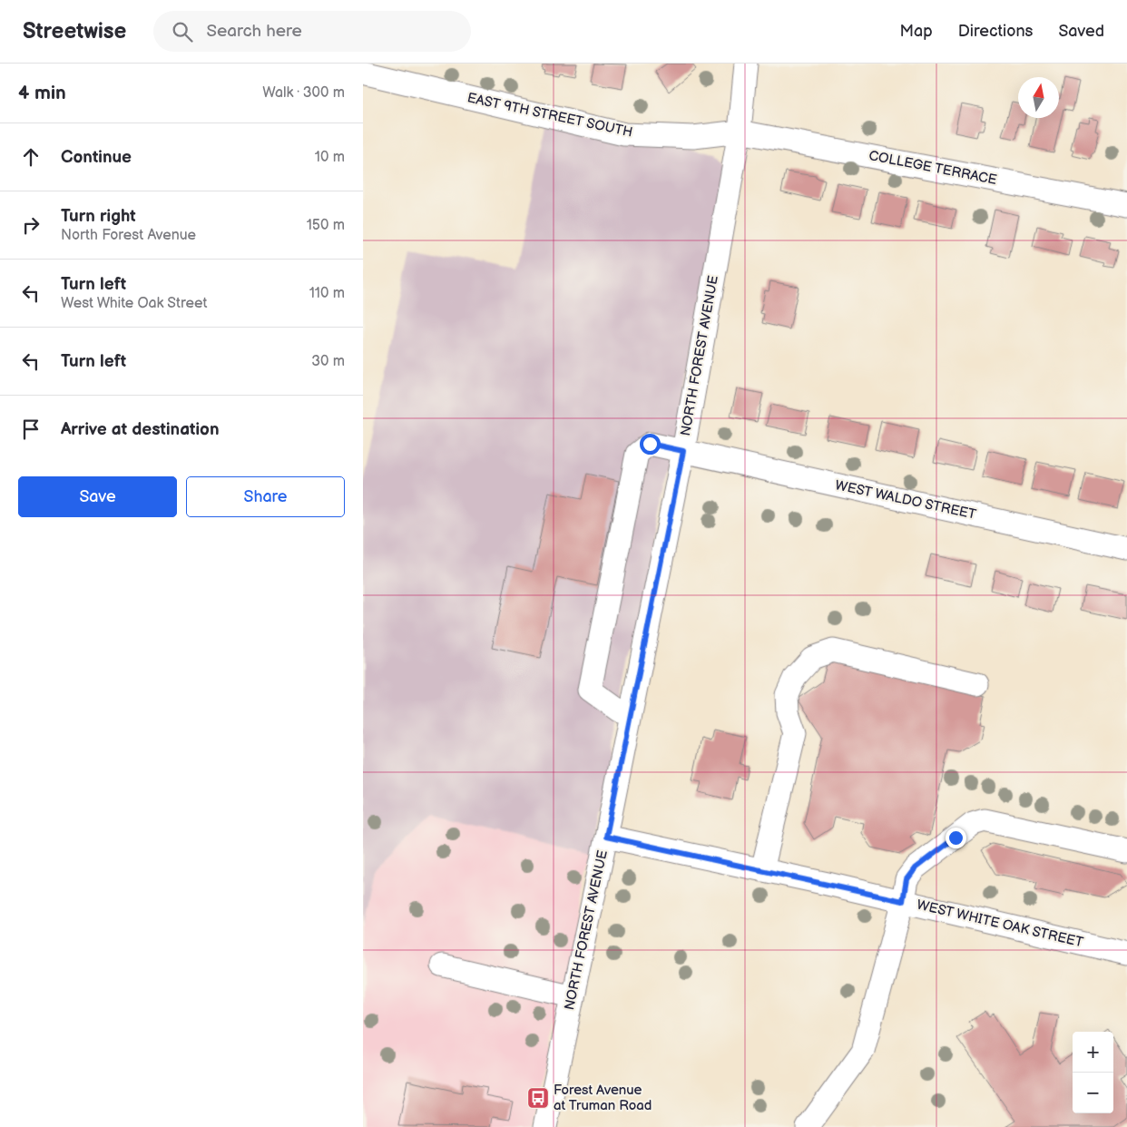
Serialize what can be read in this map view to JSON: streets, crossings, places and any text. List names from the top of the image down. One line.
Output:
{"streets":{"street":["EAST 9TH STREET SOUTH","COLLEGE TERRACE","NORTH FOREST AVENUE","WEST WALDO STREET","WEST WHITE OAK STREET"]},"crossings":[["EAST 9TH STREET SOUTH","COLLEGE TERRACE"],["EAST 9TH STREET SOUTH","NORTH FOREST AVENUE"],["COLLEGE TERRACE","NORTH FOREST AVENUE"],["NORTH FOREST AVENUE","WEST WALDO STREET"],["NORTH FOREST AVENUE","WEST WHITE OAK STREET"]],"places":{"bus stop":["Forest Avenue at Truman Road"]},"north":"top","page":{"header":"Streetwise","search":"Search here","nav":["Map","Directions","Saved"],"heading":["4 min","Walk · 300 m"],"list":[["Continue","10 m"],["Turn right","North Forest Avenue","150 m"],["Turn left","West White Oak Street","110 m"],["Turn left","30 m"],"Arrive at destination"],"buttons":["Save","Share"],"map_buttons":["+","−"]}}
